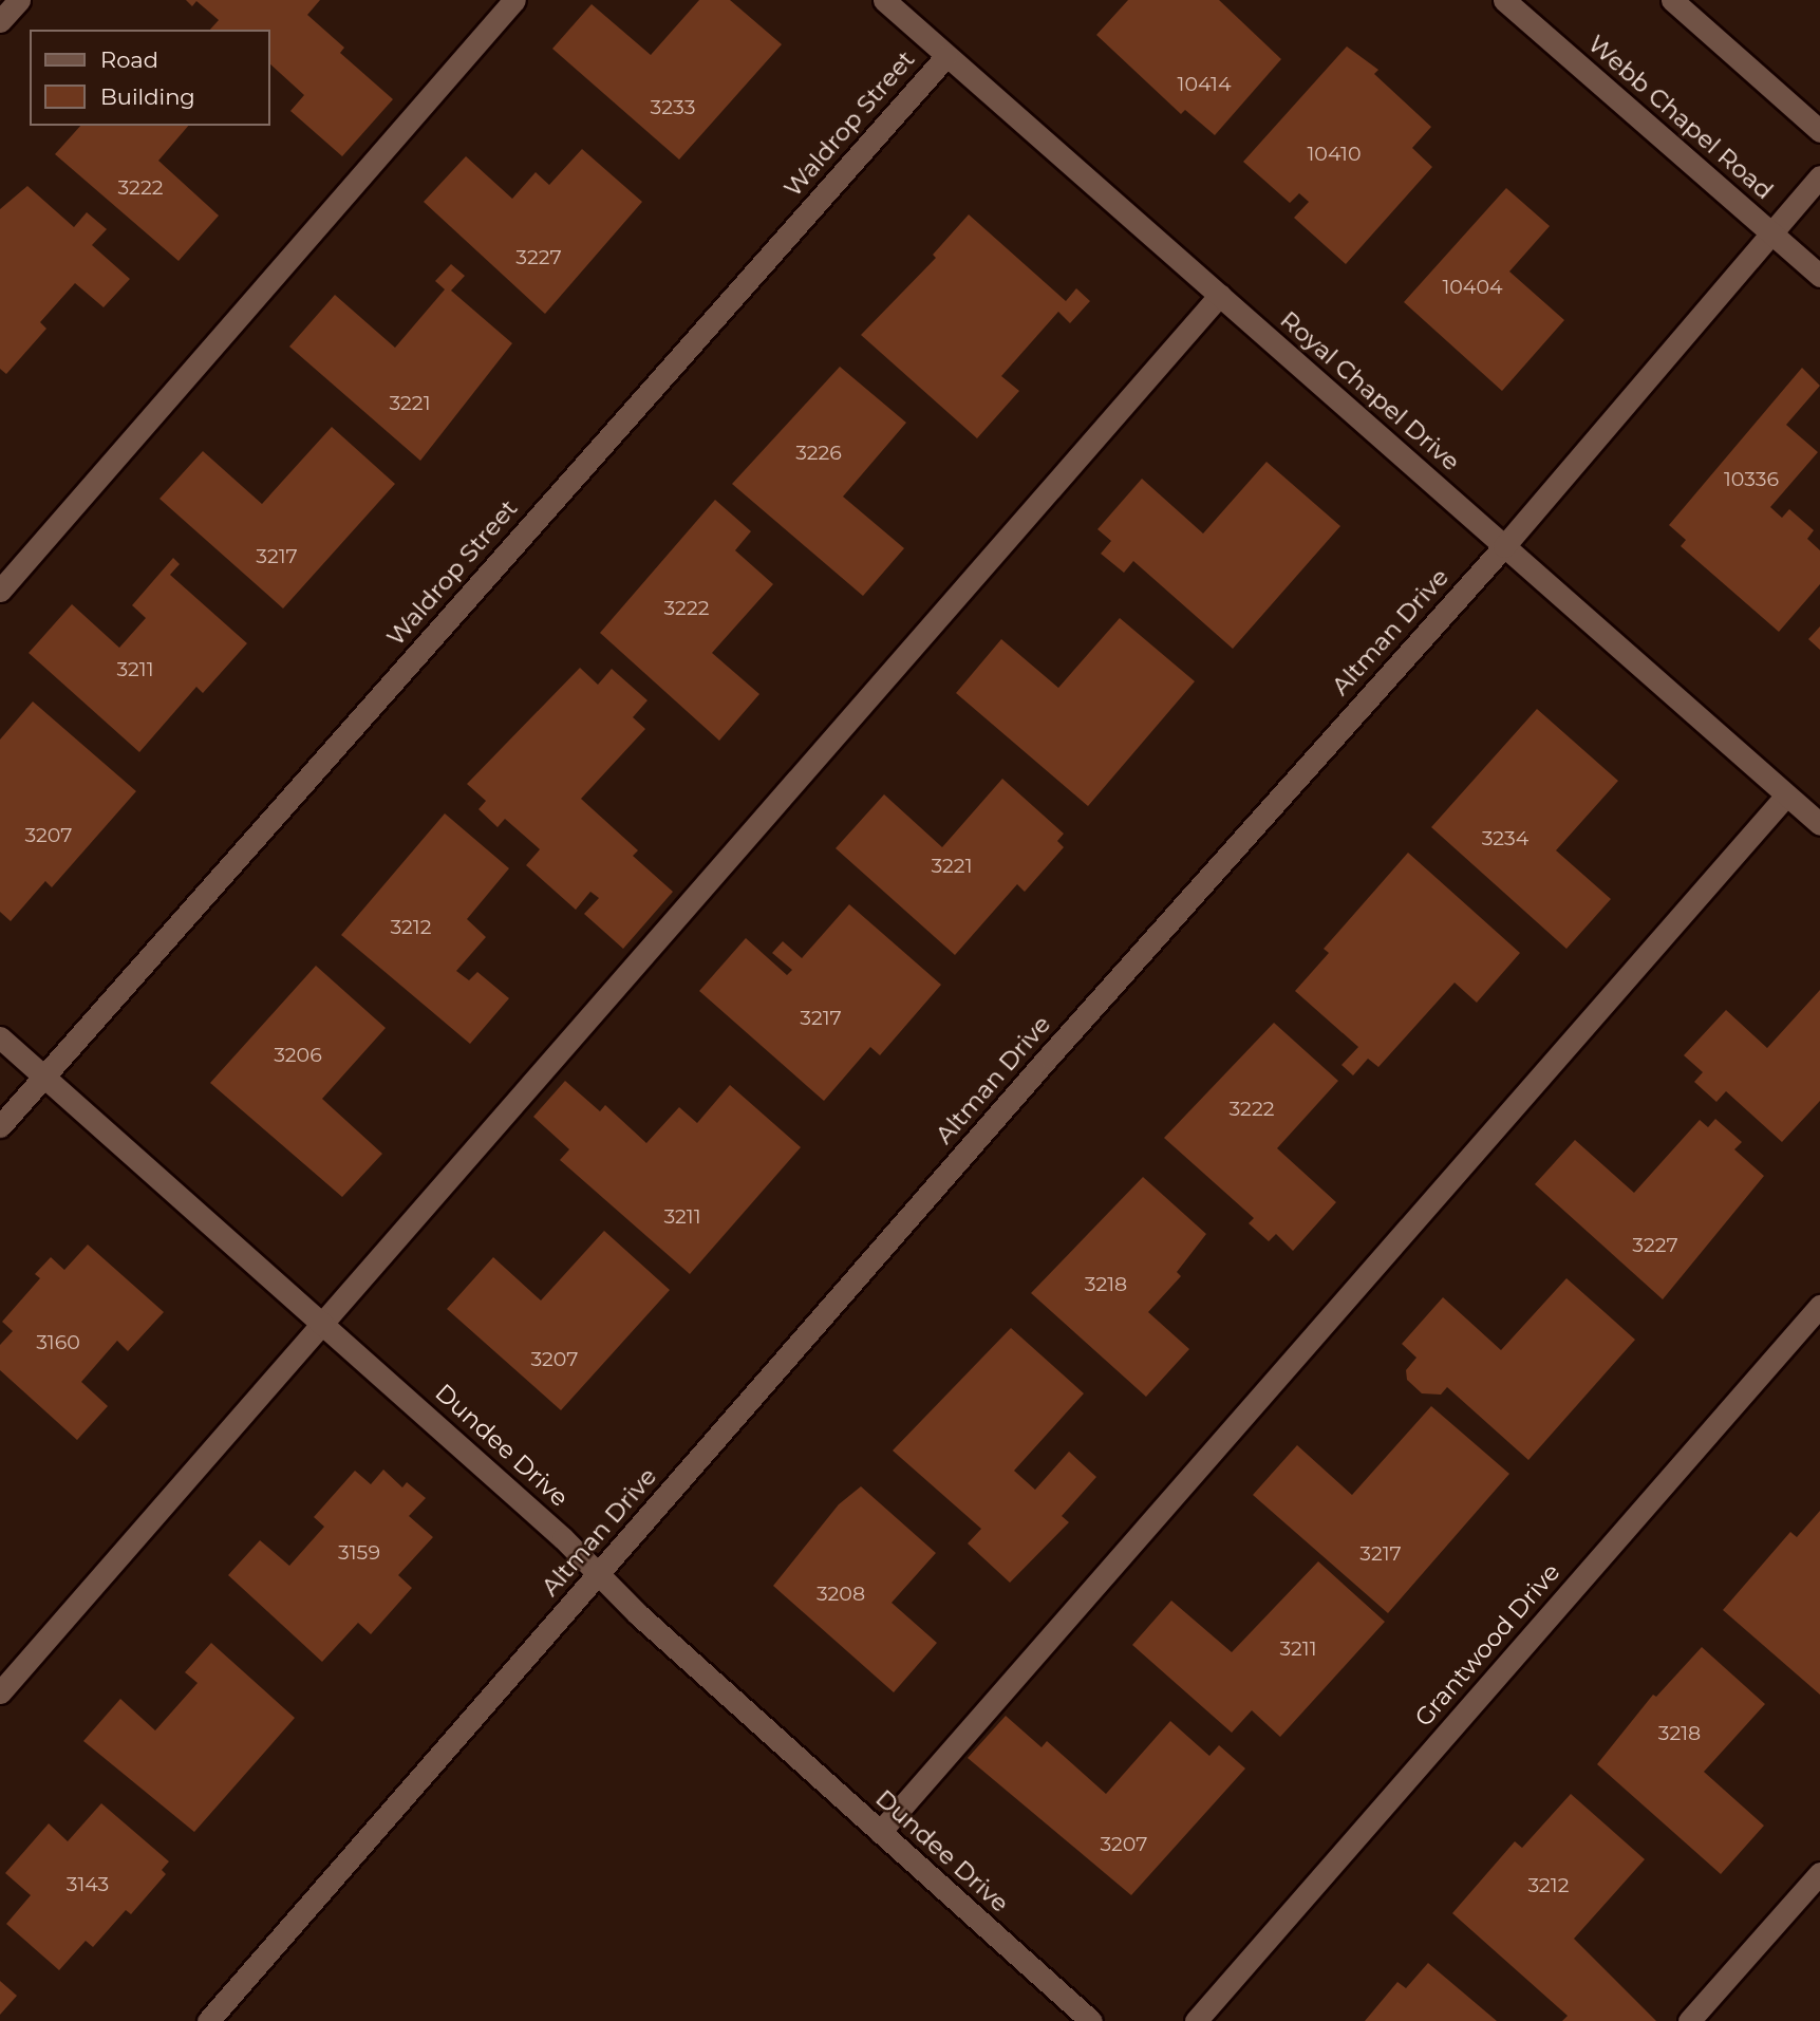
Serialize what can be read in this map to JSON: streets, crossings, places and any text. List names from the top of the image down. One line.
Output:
{"streets":{"street":["Webb Chapel Road","Waldrop Street","Royal Chapel Drive","Altman Drive","Dundee Drive","Grantwood Drive"]},"crossings":[["Webb Chapel Road","Altman Drive"],["Waldrop Street","Royal Chapel Drive"],["Waldrop Street","Dundee Drive"],["Royal Chapel Drive","Altman Drive"],["Altman Drive","Dundee Drive"]],"house_numbers":["10414","3233","10410","3222","3227","10404","3221","3226","10336","3217","3222","3211","3207","3234","3221","3212","3217","3206","3222","3211","3227","3218","3160","3207","3159","3217","3208","3211","3218","3207","3143","3212"],"legend":["Road","Building"]}
